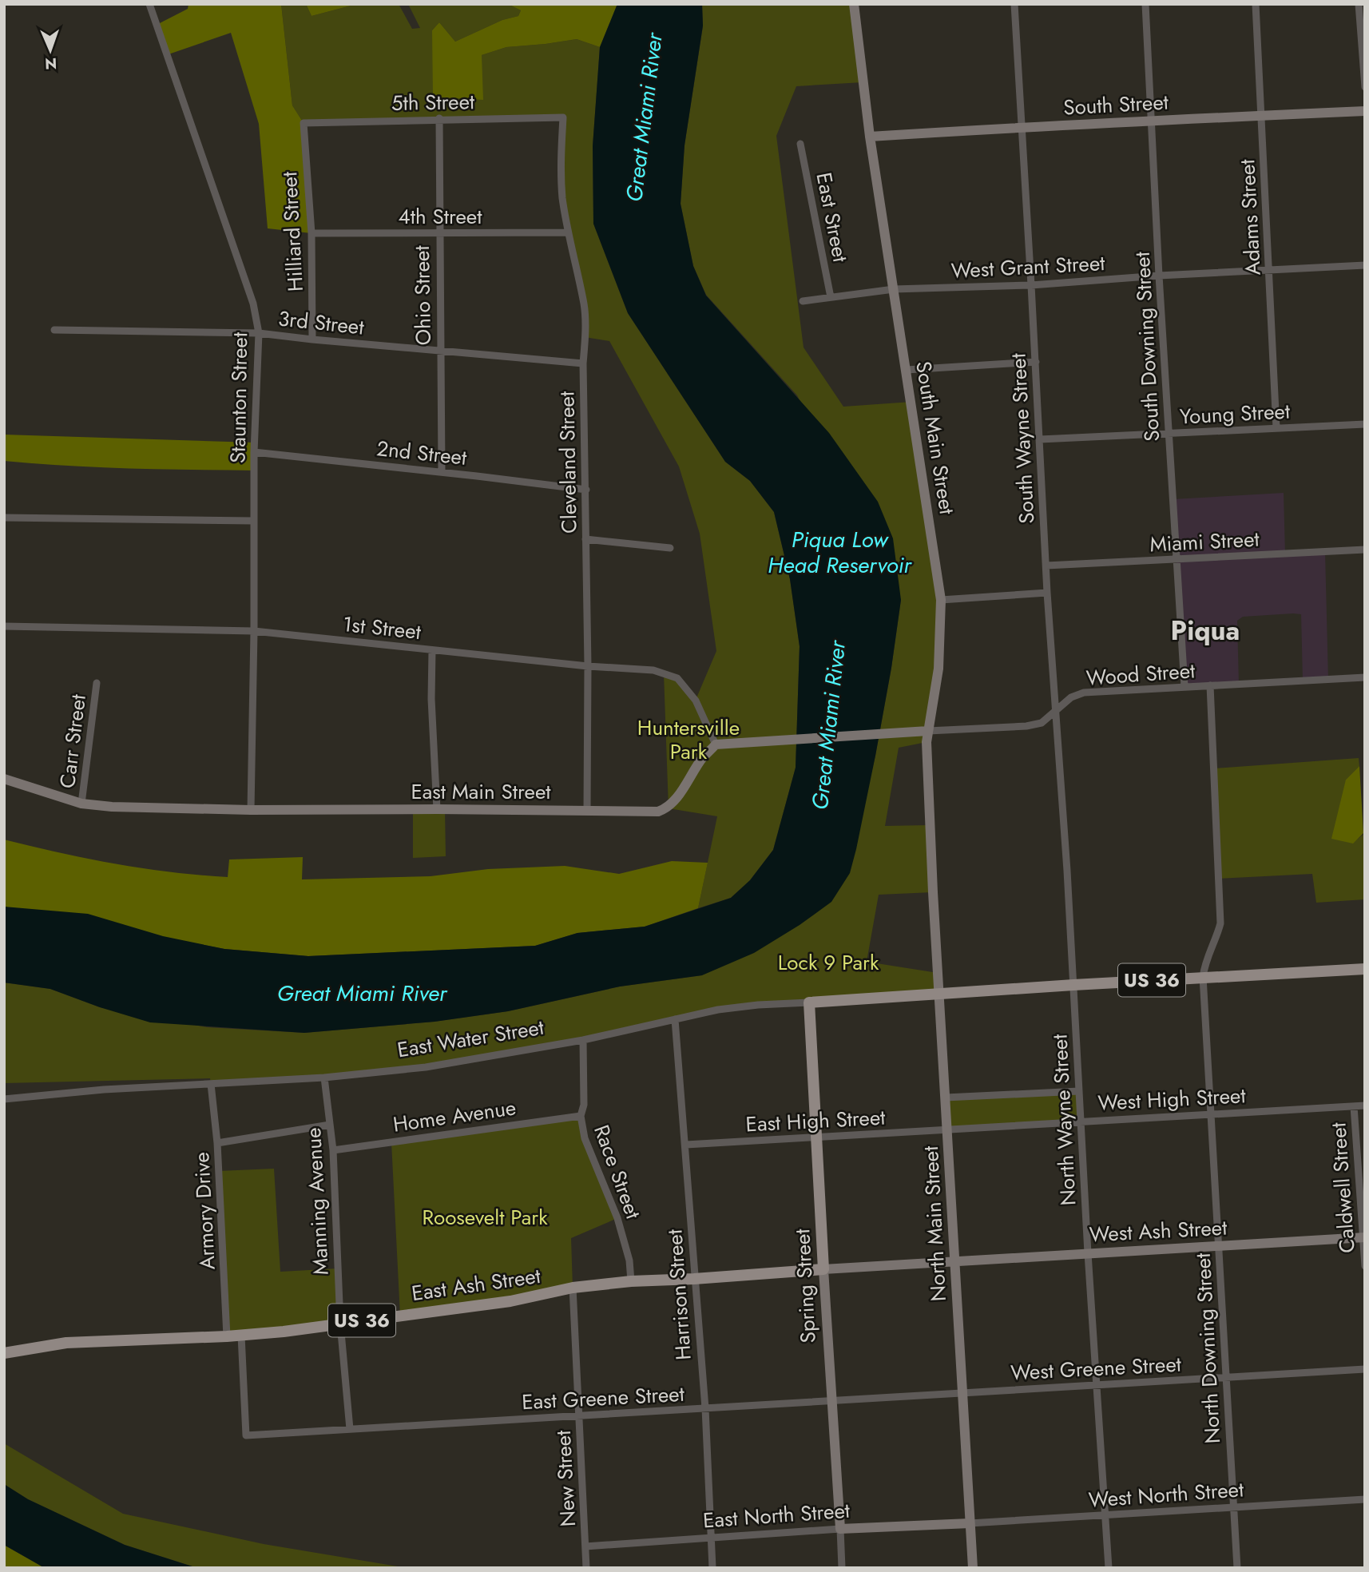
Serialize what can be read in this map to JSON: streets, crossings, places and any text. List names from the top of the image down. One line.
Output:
{"streets":{"main road":["US 36","East Water Street","East Ash Street","Spring Street"],"street":["5th Street","South Street","4th Street","East Street","Adams Street","Hilliard Street","West Grant Street","Ohio Street","3rd Street","South Downing Street","Staunton Street","Young Street","South Main Street","South Wayne Street","2nd Street","Cleveland Street","Miami Street","1st Street","Wood Street","Carr Street","East Main Street","West High Street","Home Avenue","North Wayne Street","East High Street","Race Street","Caldwell Street","Manning Avenue","Armory Drive","North Main Street","West Ash Street","Harrison Street","North Downing Street","West Greene Street","East Greene Street","New Street","West North Street","East North Street"]},"crossings":[["5th Street","Hilliard Street"],["5th Street","Ohio Street"],["5th Street","Cleveland Street"],["South Street","Adams Street"],["South Street","South Downing Street"],["South Street","South Main Street"],["South Street","South Wayne Street"],["4th Street","Hilliard Street"],["4th Street","Ohio Street"],["4th Street","Cleveland Street"],["East Street","West Grant Street"],["Adams Street","West Grant Street"],["Adams Street","Young Street"],["Hilliard Street","3rd Street"],["West Grant Street","South Downing Street"],["West Grant Street","South Main Street"],["West Grant Street","South Wayne Street"],["Ohio Street","3rd Street"],["Ohio Street","2nd Street"],["3rd Street","Staunton Street"],["3rd Street","Cleveland Street"],["South Downing Street","Young Street"],["South Downing Street","Miami Street"],["South Downing Street","Wood Street"],["Staunton Street","2nd Street"],["Staunton Street","1st Street"],["Staunton Street","East Main Street"],["Young Street","South Wayne Street"],["South Main Street","Wood Street"],["South Main Street","North Main Street"],["South Wayne Street","Miami Street"],["South Wayne Street","Wood Street"],["South Wayne Street","North Wayne Street"],["2nd Street","Cleveland Street"],["Cleveland Street","1st Street"],["Cleveland Street","East Main Street"],["1st Street","East Main Street"],["Wood Street","North Downing Street"],["Carr Street","East Main Street"],["US 36","East Water Street"],["US 36","North Wayne Street"],["US 36","North Main Street"],["US 36","North Downing Street"],["East Water Street","Race Street"],["East Water Street","Manning Avenue"],["East Water Street","Armory Drive"],["East Water Street","North Main Street"],["East Water Street","Spring Street"],["East Water Street","Harrison Street"],["West High Street","North Wayne Street"],["West High Street","East High Street"],["West High Street","Caldwell Street"],["West High Street","North Main Street"],["West High Street","North Downing Street"],["Home Avenue","Race Street"],["Home Avenue","Manning Avenue"],["North Wayne Street","West Ash Street"],["North Wayne Street","West Greene Street"],["North Wayne Street","West North Street"],["East High Street","North Main Street"],["East High Street","Spring Street"],["East High Street","Harrison Street"],["Race Street","East Ash Street"],["Caldwell Street","West Ash Street"],["Manning Avenue","East Ash Street"],["Manning Avenue","East Greene Street"],["Armory Drive","East Ash Street"],["North Main Street","West Ash Street"],["North Main Street","East Ash Street"],["North Main Street","West Greene Street"],["North Main Street","East Greene Street"],["North Main Street","West North Street"],["North Main Street","East North Street"],["West Ash Street","East Ash Street"],["West Ash Street","North Downing Street"],["East Ash Street","Spring Street"],["East Ash Street","Harrison Street"],["East Ash Street","East Greene Street"],["East Ash Street","New Street"],["Spring Street","East Greene Street"],["Spring Street","East North Street"],["Harrison Street","East Greene Street"],["Harrison Street","East North Street"],["North Downing Street","West Greene Street"],["North Downing Street","West North Street"],["West Greene Street","East Greene Street"],["East Greene Street","New Street"],["New Street","East North Street"],["West North Street","East North Street"]],"districts":["Piqua"],"water":["Great Miami River","Piqua Low Head Reservoir"],"parks":["Huntersville Park","Lock 9 Park","Roosevelt Park"],"north":"bottom"}
